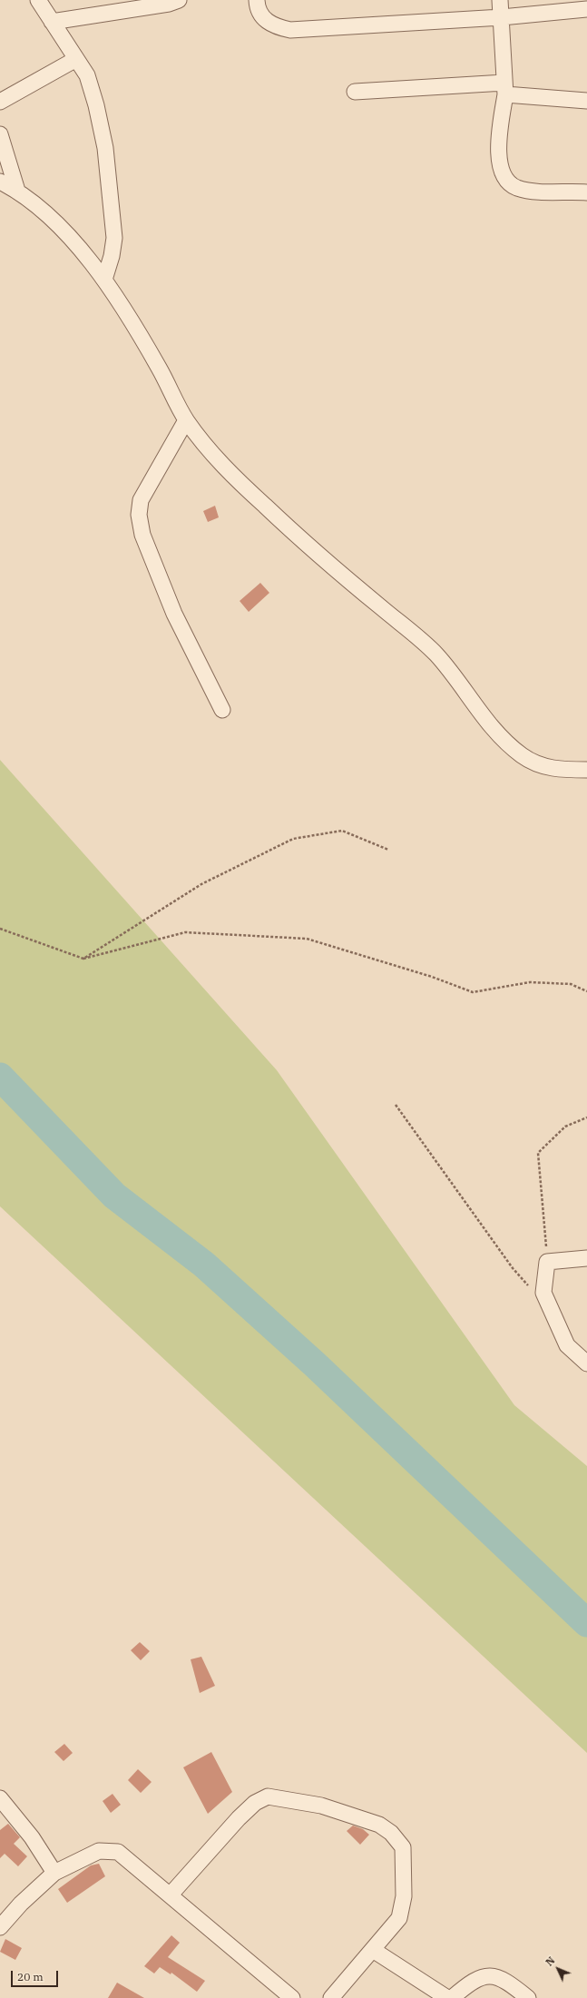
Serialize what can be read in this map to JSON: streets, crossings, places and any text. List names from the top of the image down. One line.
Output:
{"scale_bar":"20 m","north":"top left"}
